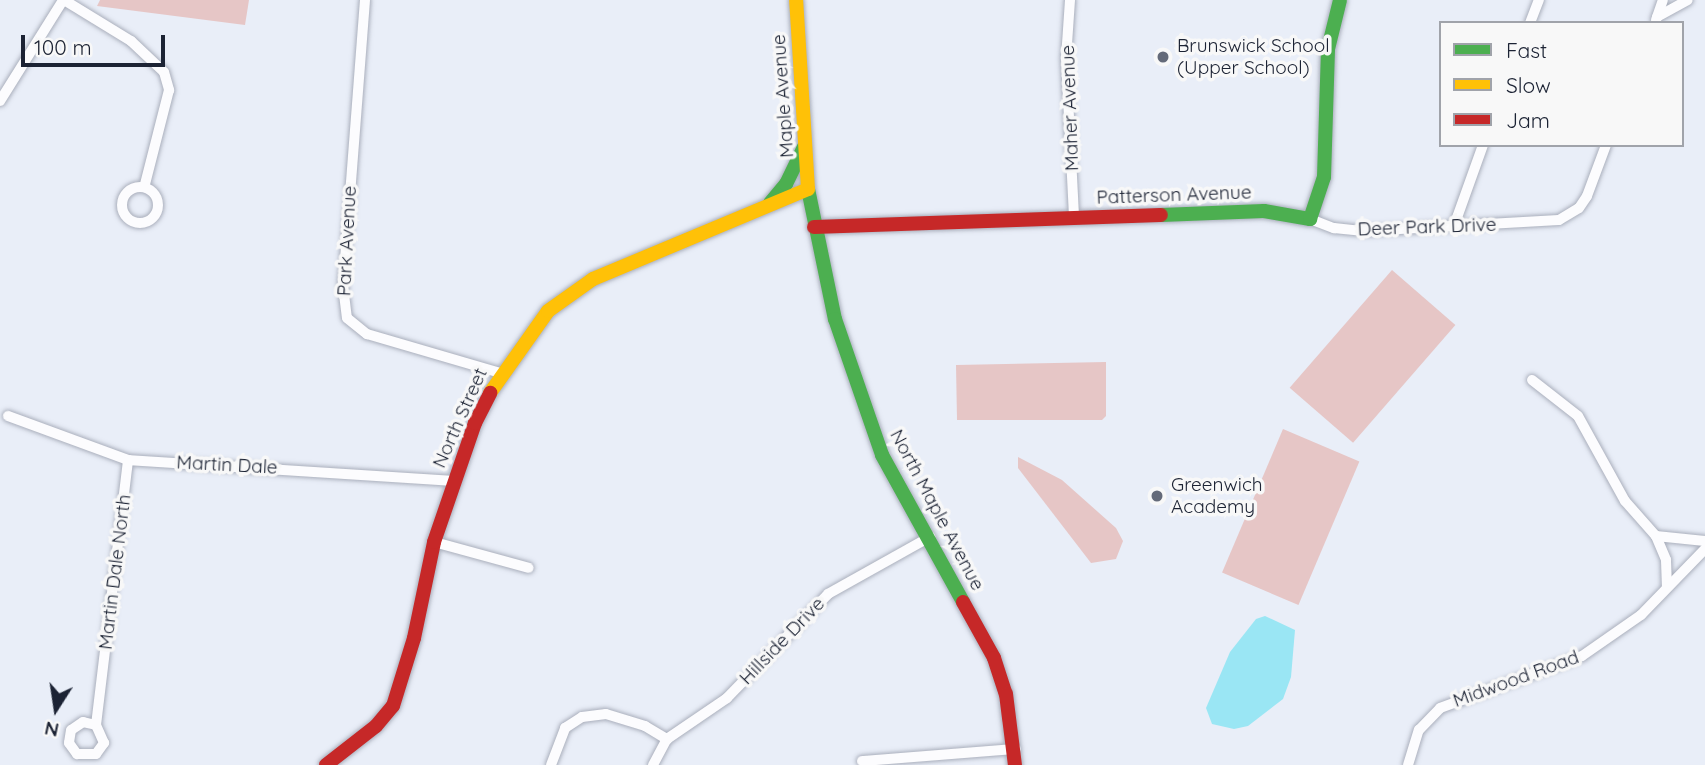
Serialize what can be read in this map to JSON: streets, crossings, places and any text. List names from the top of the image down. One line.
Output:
{"streets":{"street":["Maple Avenue","Maher Avenue","Patterson Avenue","Deer Park Drive","Park Avenue","North Street","Martin Dale","North Maple Avenue","Martin Dale North","Hillside Drive","Midwood Road"]},"crossings":[["Maple Avenue","North Street"],["Maple Avenue","North Maple Avenue"],["Maher Avenue","Patterson Avenue"],["Patterson Avenue","Deer Park Drive"],["Patterson Avenue","North Maple Avenue"],["Park Avenue","North Street"],["North Street","Martin Dale"],["North Street","North Maple Avenue"],["Martin Dale","Martin Dale North"],["North Maple Avenue","Hillside Drive"]],"places":["Brunswick School (Upper School)","Greenwich Academy"],"legend":["Fast","Slow","Jam"],"scale_bar":"100 m","north":"bottom"}
